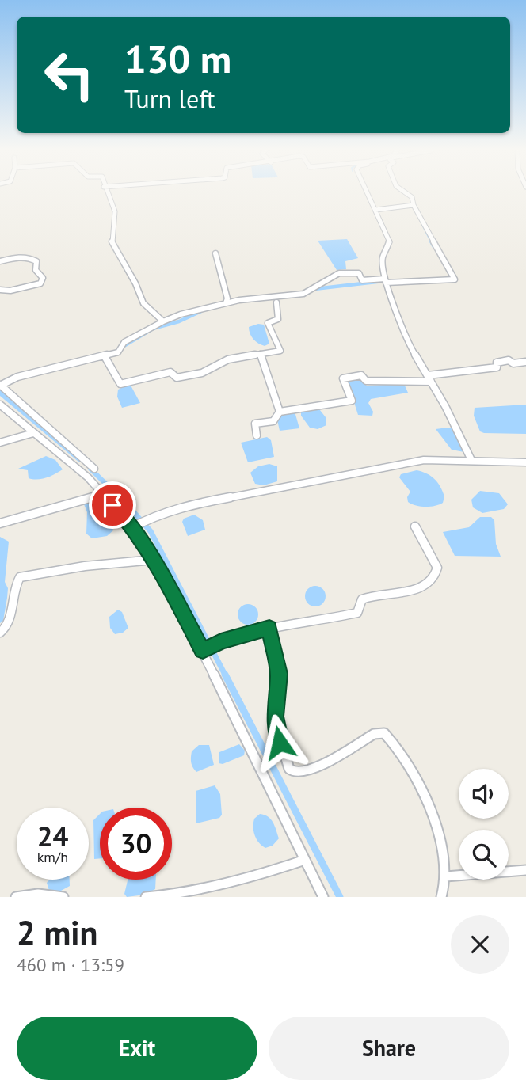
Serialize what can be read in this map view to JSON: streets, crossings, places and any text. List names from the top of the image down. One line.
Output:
{"page":{"turn":["130 m","Turn left"],"speed":"24 km/h","limit":"30","heading":["2 min","460 m · 13:59"],"buttons":["Exit","Share"]}}
